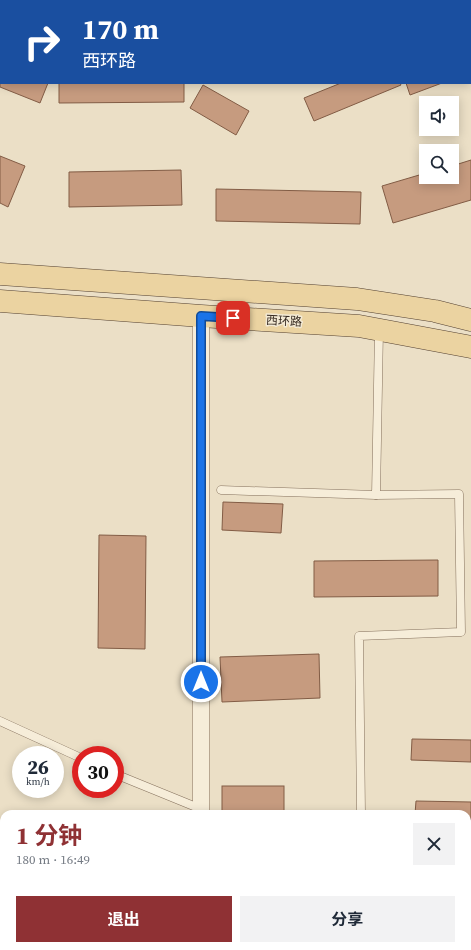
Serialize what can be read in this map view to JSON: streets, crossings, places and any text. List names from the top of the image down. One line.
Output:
{"streets":{"main road":["西环路"]},"page":{"turn":["170 m","西环路"],"speed":"26 km/h","limit":"30","heading":["1 分钟","180 m · 16:49"],"buttons":["退出","分享"]}}
